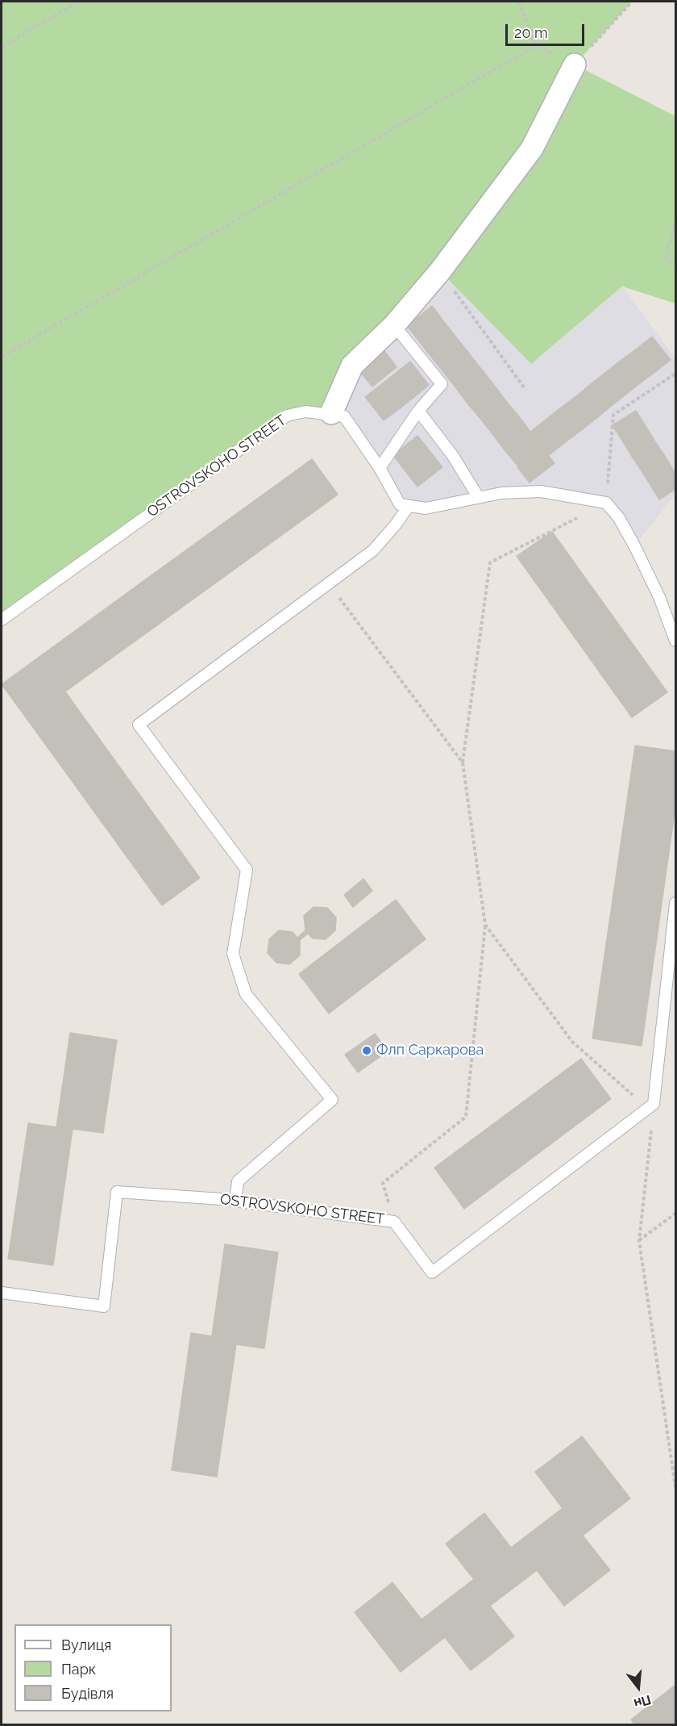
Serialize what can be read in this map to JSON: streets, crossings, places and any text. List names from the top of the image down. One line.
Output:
{"streets":{"lane":["OSTROVSKOHO STREET"]},"places":["Флп Саркарова"],"legend":["Вулиця","Парк","Будівля"],"scale_bar":"20 m","north":"bottom"}
